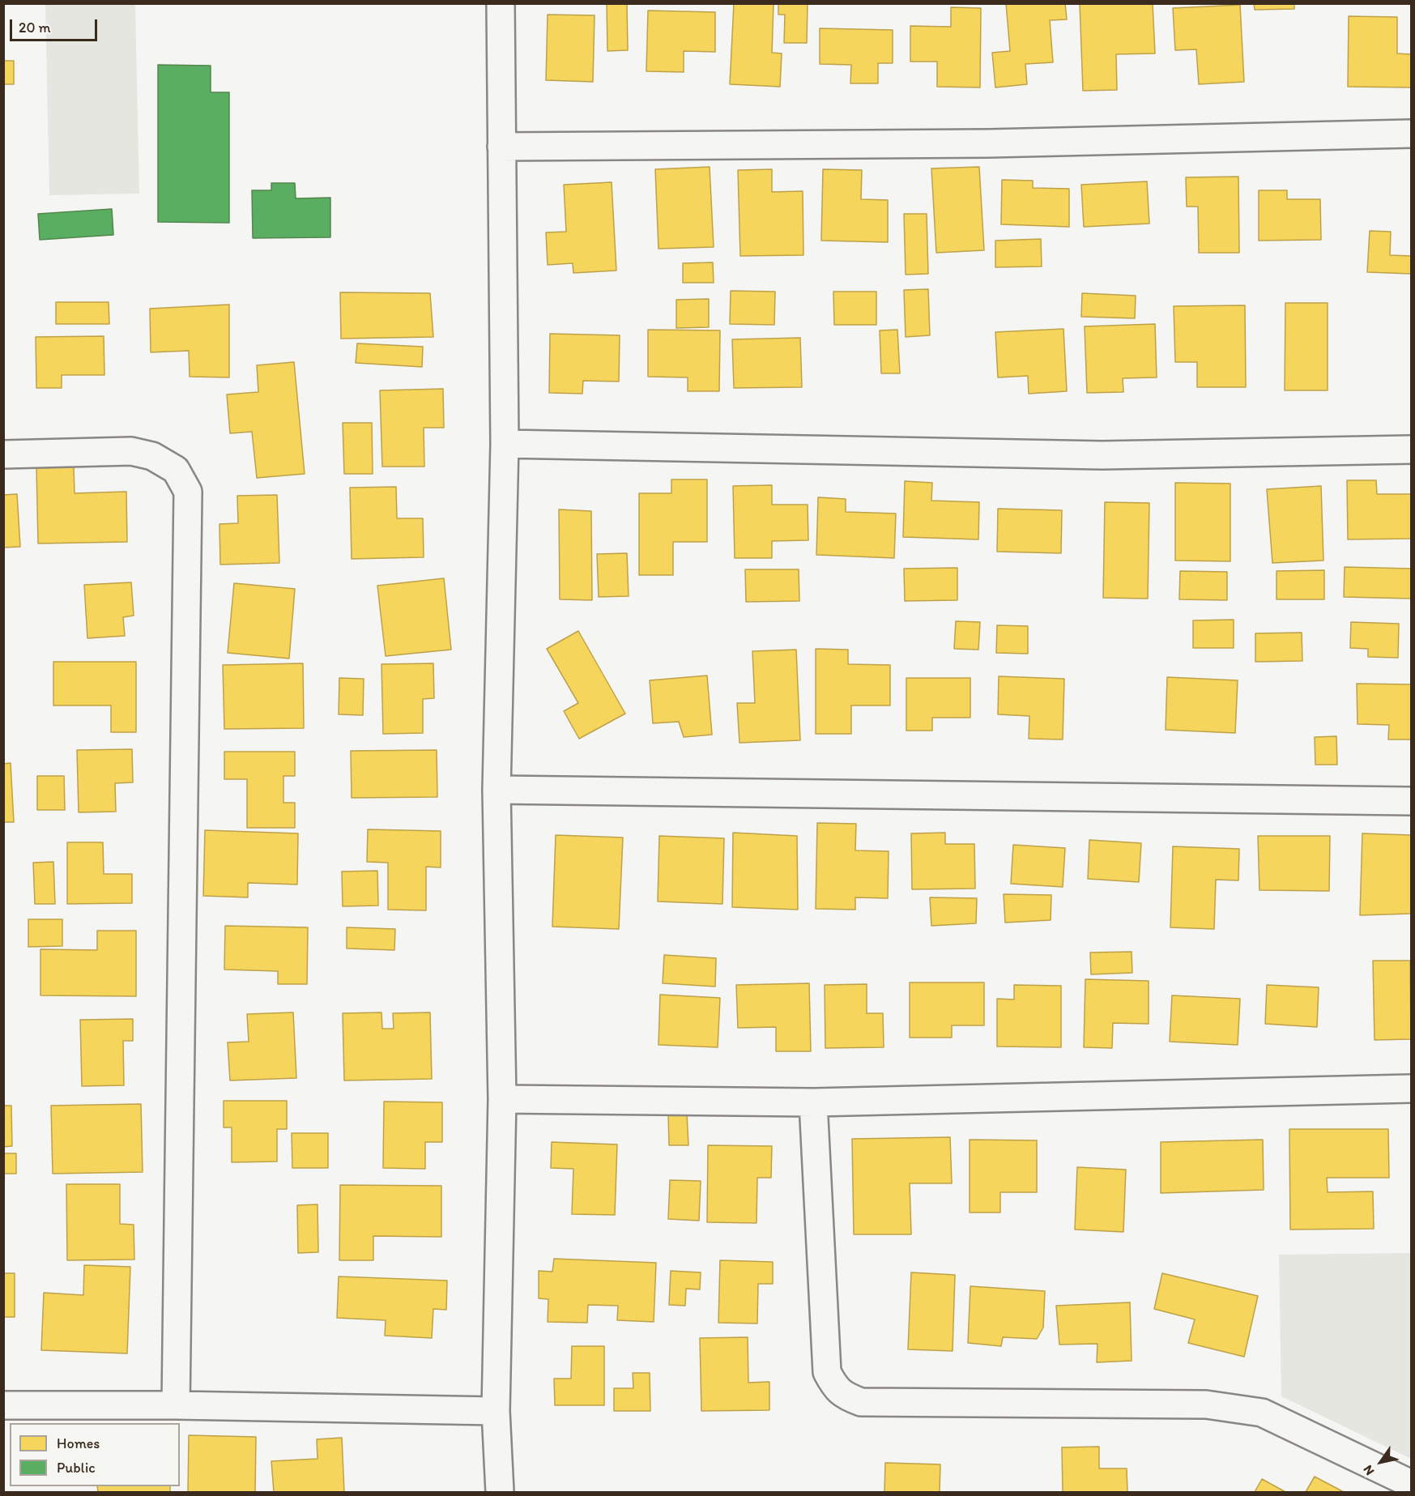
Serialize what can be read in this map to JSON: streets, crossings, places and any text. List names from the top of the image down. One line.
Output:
{"legend":["Homes","Public"],"scale_bar":"20 m","north":"bottom left"}
